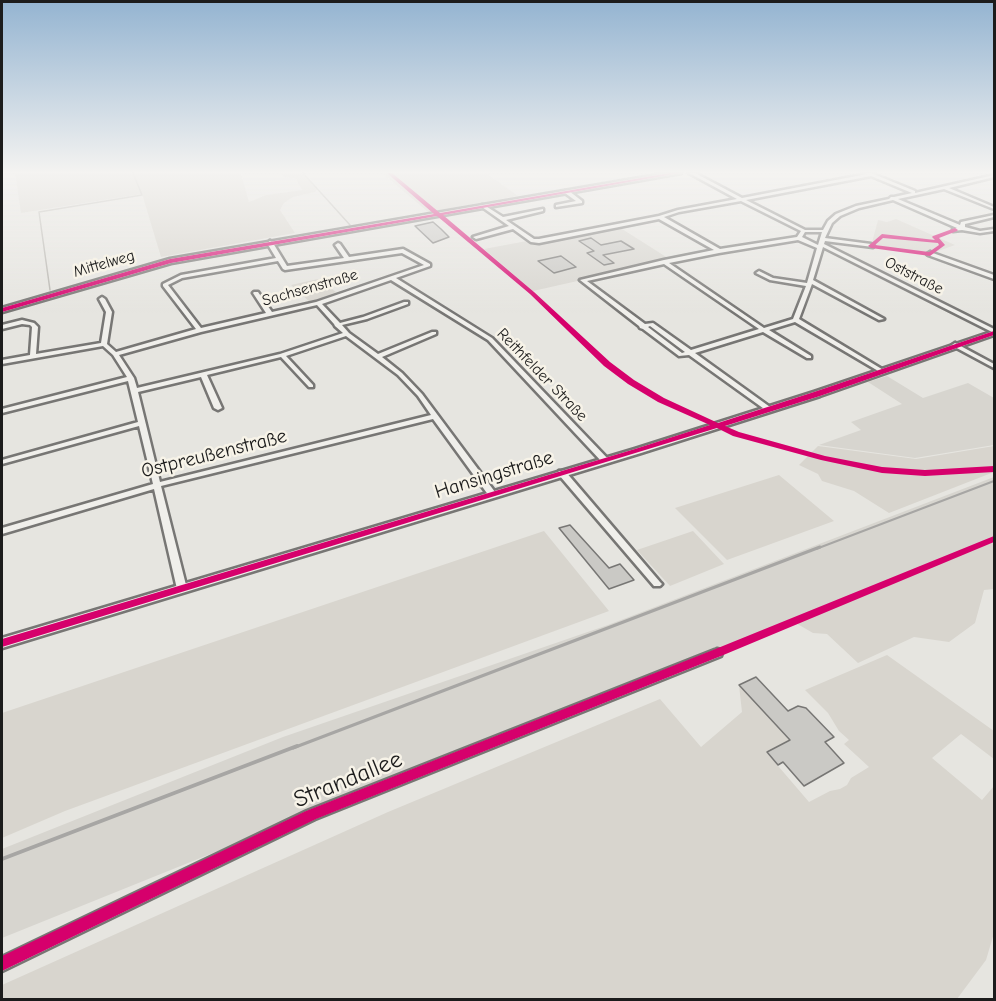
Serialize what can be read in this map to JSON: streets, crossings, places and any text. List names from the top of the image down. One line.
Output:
{"streets":{"street":["Mittelweg","Oststraße","Sachsenstraße","Reithfelder Straße","Ostpreußenstraße","Hansingstraße","Strandallee"]},"crossings":[["Mittelweg","Sachsenstraße"],["Oststraße","Hansingstraße"],["Sachsenstraße","Reithfelder Straße"],["Reithfelder Straße","Hansingstraße"]]}
